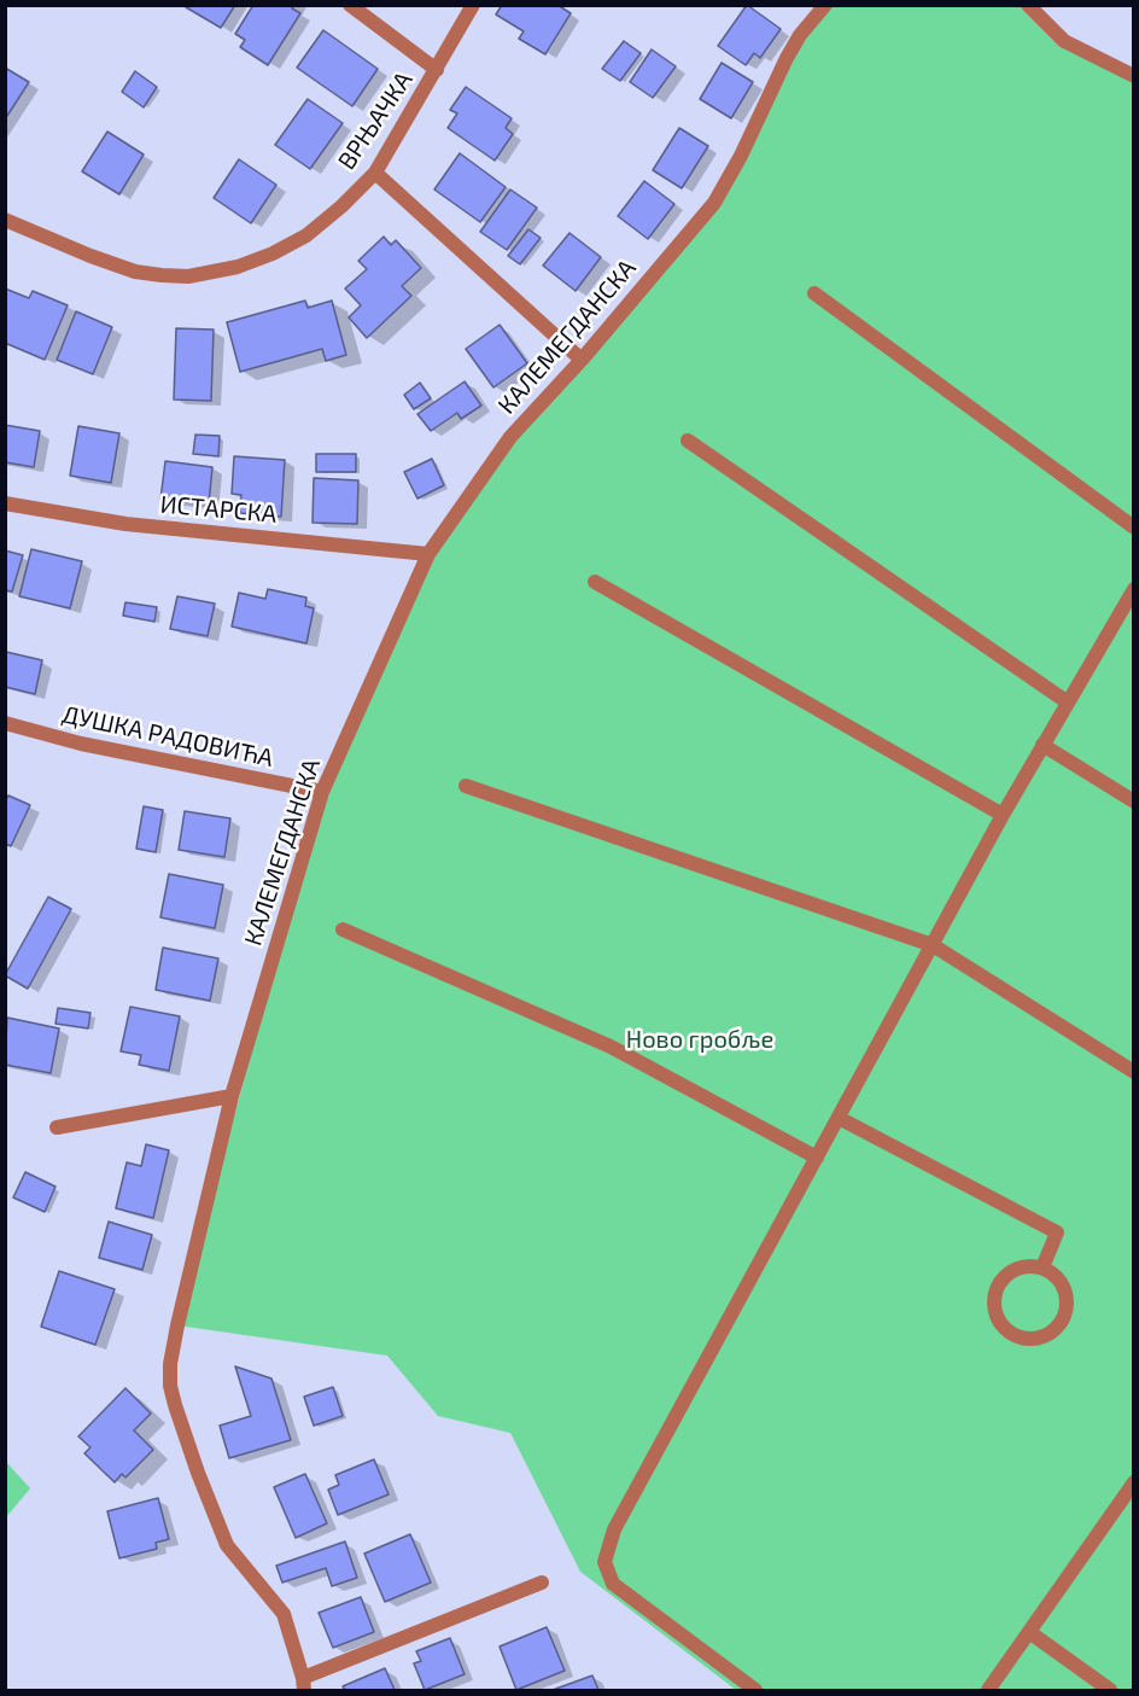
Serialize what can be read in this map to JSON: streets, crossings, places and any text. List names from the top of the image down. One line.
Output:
{"streets":{"street":["ВРЊАЧКА","КАЛЕМЕГДАНСКА","ИСТАРСКА","ДУШКА РАДОВИЋА"]},"crossings":[["КАЛЕМЕГДАНСКА","ИСТАРСКА"],["КАЛЕМЕГДАНСКА","ДУШКА РАДОВИЋА"]],"parks":["Ново гробље"]}
